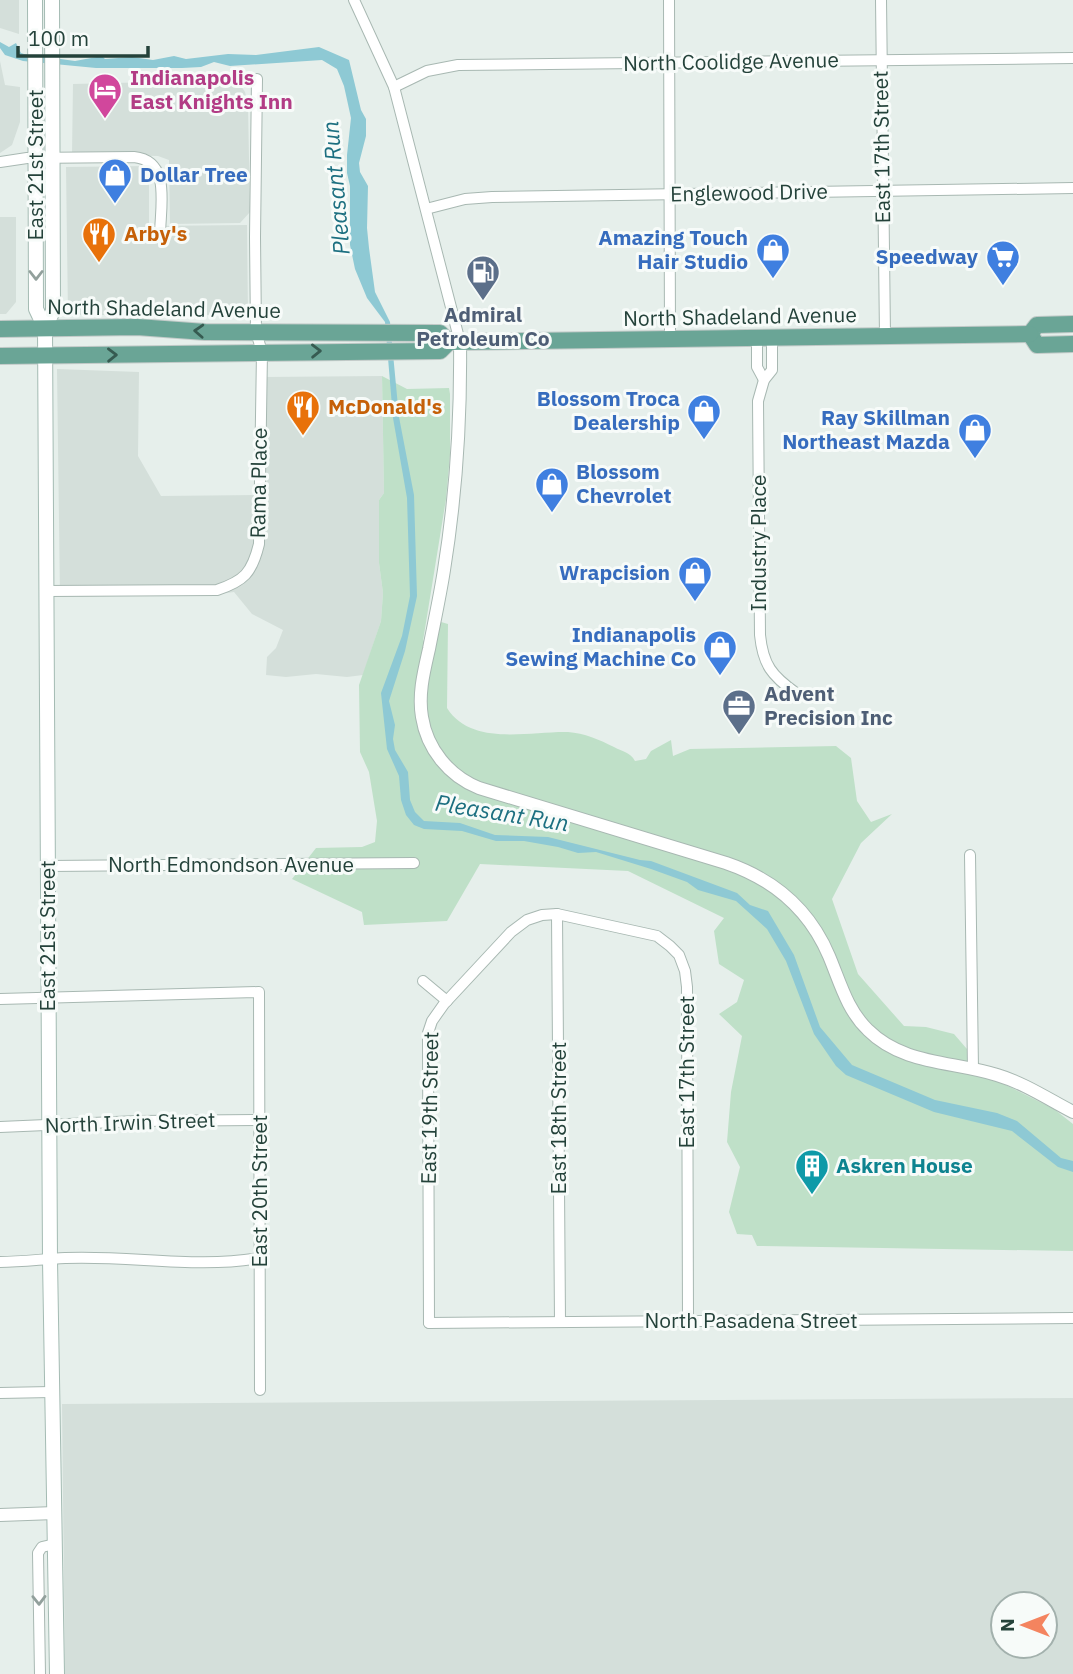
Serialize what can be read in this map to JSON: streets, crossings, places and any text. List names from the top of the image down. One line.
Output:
{"streets":{"main road":["East 21st Street","North Shadeland Avenue"],"street":["North Coolidge Avenue","East 17th Street","Englewood Drive","Rama Place","Industry Place","North Edmondson Avenue","East 19th Street","East 18th Street","North Irwin Street","East 20th Street","North Pasadena Street"]},"crossings":[["North Coolidge Avenue","East 17th Street"],["East 17th Street","Englewood Drive"],["East 17th Street","North Shadeland Avenue"],["East 17th Street","East 19th Street"],["East 17th Street","East 18th Street"],["East 17th Street","North Pasadena Street"],["East 21st Street","North Shadeland Avenue"],["East 21st Street","Rama Place"],["East 21st Street","North Edmondson Avenue"],["East 21st Street","North Irwin Street"],["East 21st Street","East 20th Street"],["North Shadeland Avenue","Rama Place"],["North Shadeland Avenue","Industry Place"],["East 19th Street","East 18th Street"],["East 19th Street","North Pasadena Street"],["East 18th Street","North Pasadena Street"],["North Irwin Street","East 20th Street"]],"water":["Pleasant Run"],"places":{"hotel":["Indianapolis East Knights Inn"],"shop":["Dollar Tree","Amazing Touch Hair Studio","Blossom Troca Dealership","Ray Skillman Northeast Mazda","Blossom Chevrolet","Wrapcision","Indianapolis Sewing Machine Co"],"restaurant":["Arby's","McDonald's"],"supermarket":["Speedway"],"fuel station":["Admiral Petroleum Co"],"office":["Advent Precision Inc"],"building":["Askren House"]},"scale_bar":"100 m","north":"left"}
